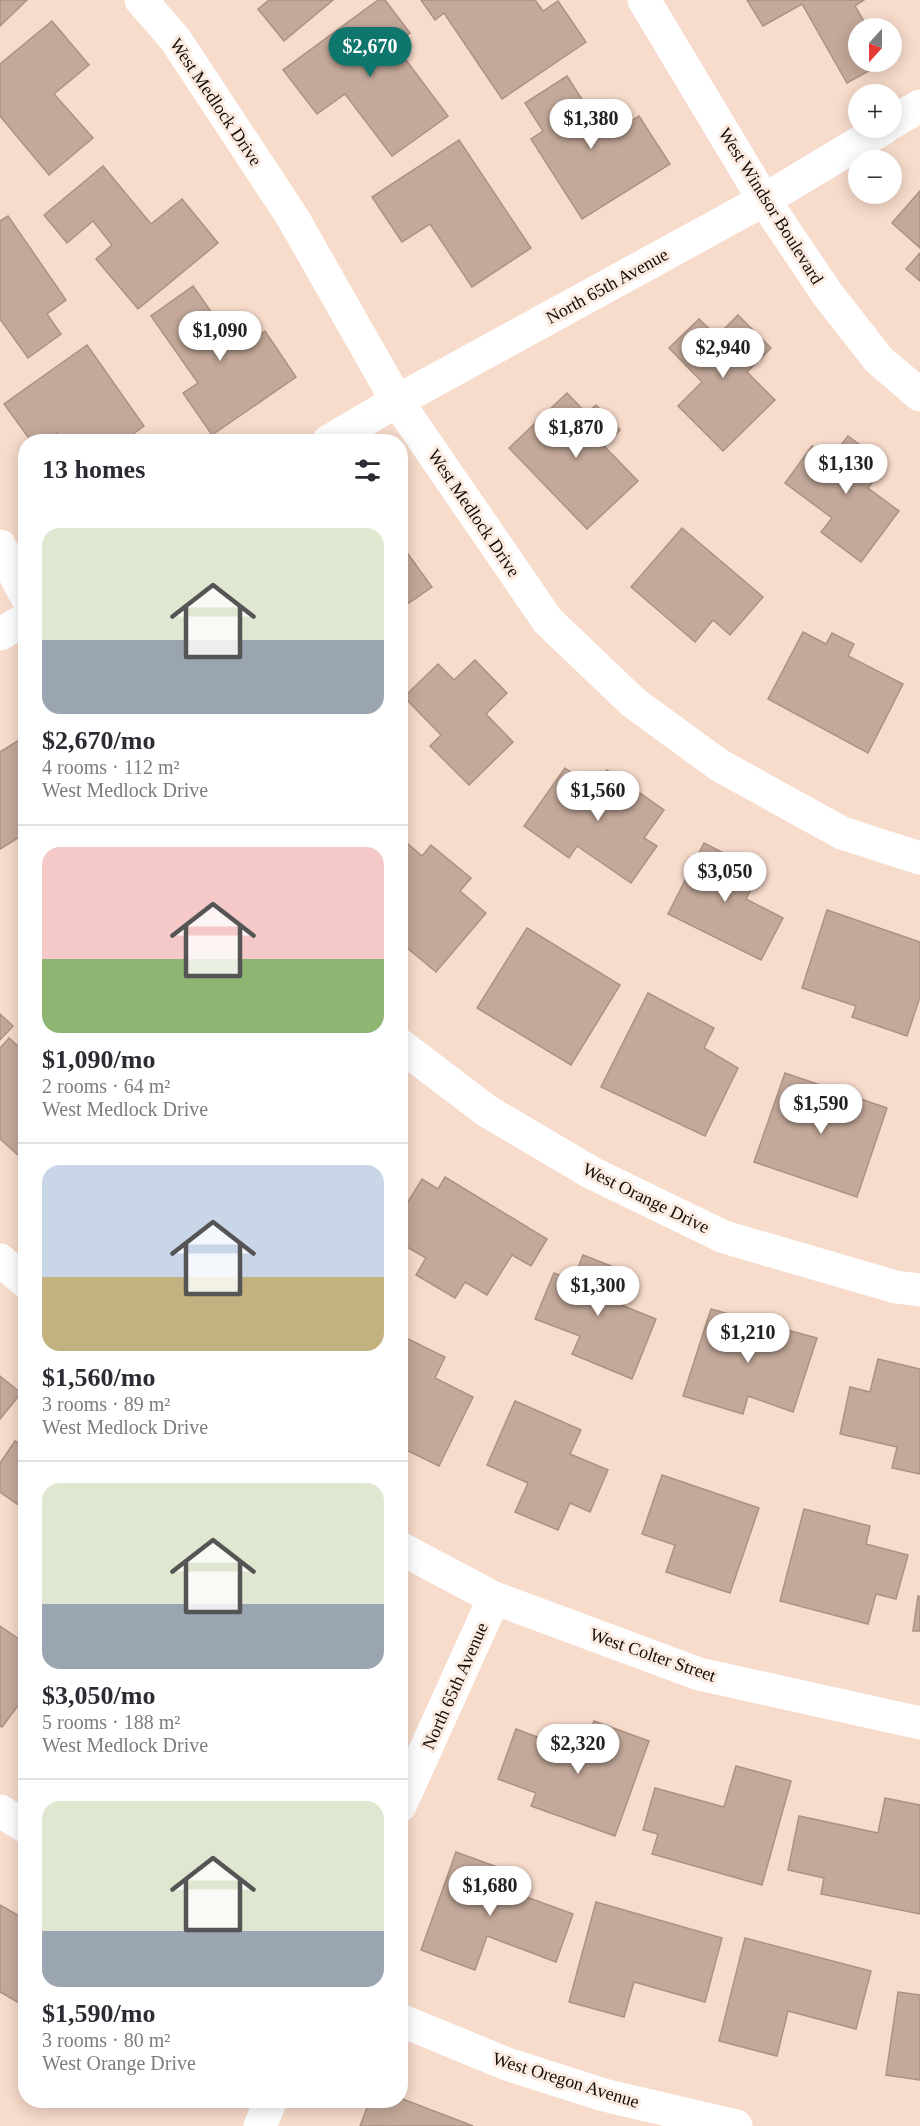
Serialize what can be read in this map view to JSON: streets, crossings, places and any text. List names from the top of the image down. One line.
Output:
{"streets":{"street":["West Medlock Drive","West Windsor Boulevard","North 65th Avenue","West Orange Drive","West Colter Street","West Oregon Avenue"]},"crossings":[["West Medlock Drive","North 65th Avenue"],["West Windsor Boulevard","North 65th Avenue"],["North 65th Avenue","West Colter Street"]],"north":"bottom","page":{"map_buttons":["+","−"],"price":["$2,670","$1,380","$1,090","$2,940","$1,870","$1,130","$1,560","$3,050","$1,590","$1,300","$1,210","$2,320","$1,680"],"heading":"13 homes","list":[{"name":"$2,670/mo","note":"4 rooms · 112 m² · West Medlock Drive"},{"name":"$1,090/mo","note":"2 rooms · 64 m² · West Medlock Drive"},{"name":"$1,560/mo","note":"3 rooms · 89 m² · West Medlock Drive"},{"name":"$3,050/mo","note":"5 rooms · 188 m² · West Medlock Drive"},{"name":"$1,590/mo","note":"3 rooms · 80 m² · West Orange Drive"}]}}
